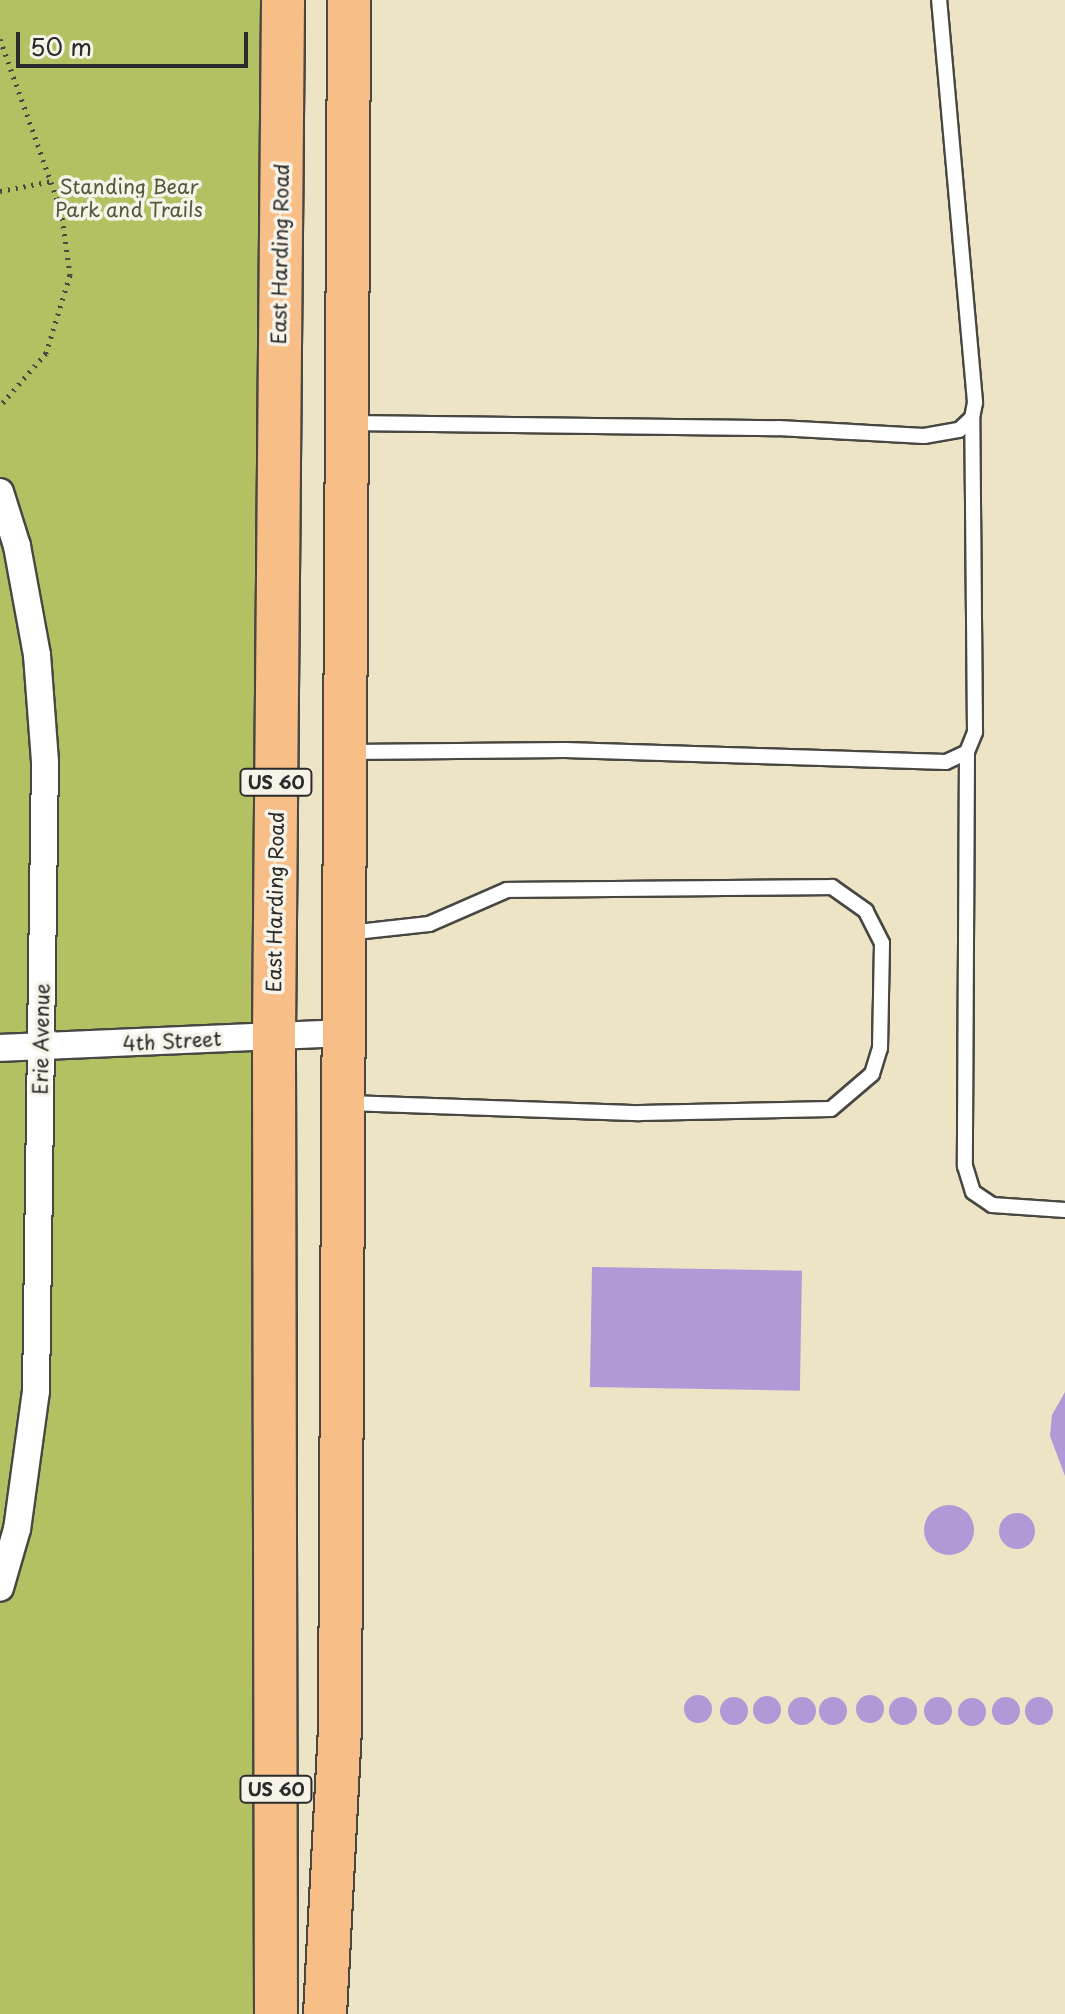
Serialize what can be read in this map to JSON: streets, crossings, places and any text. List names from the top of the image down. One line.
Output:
{"streets":{"main road":["East Harding Road","US 60"],"street":["Erie Avenue","4th Street"]},"crossings":[["East Harding Road","4th Street"],["US 60","4th Street"],["Erie Avenue","4th Street"]],"parks":["Standing Bear Park and Trails"],"scale_bar":"50 m"}
